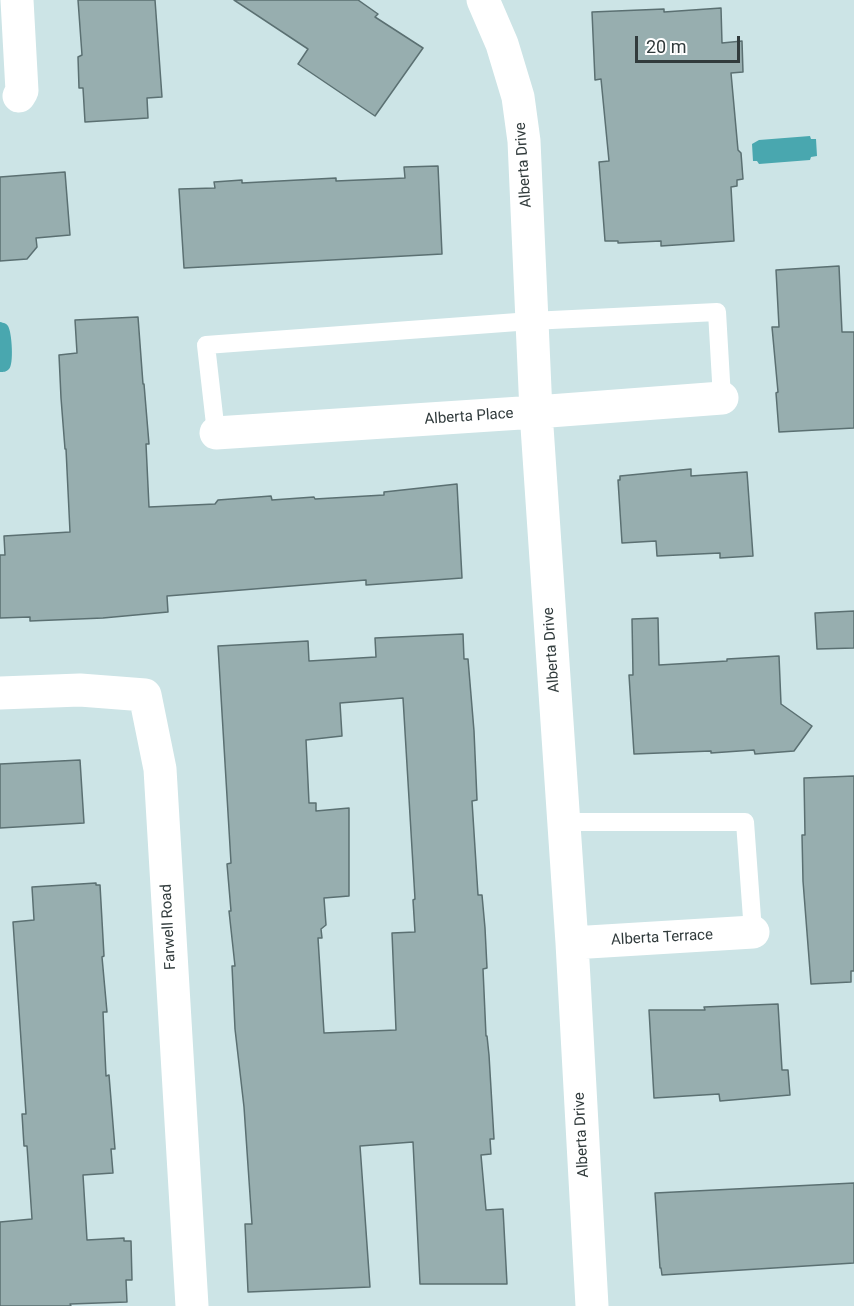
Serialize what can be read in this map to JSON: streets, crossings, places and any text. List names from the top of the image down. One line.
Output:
{"streets":{"street":["Alberta Drive","Alberta Place","Farwell Road","Alberta Terrace"]},"crossings":[["Alberta Drive","Alberta Place"],["Alberta Drive","Alberta Terrace"]],"scale_bar":"20 m"}
